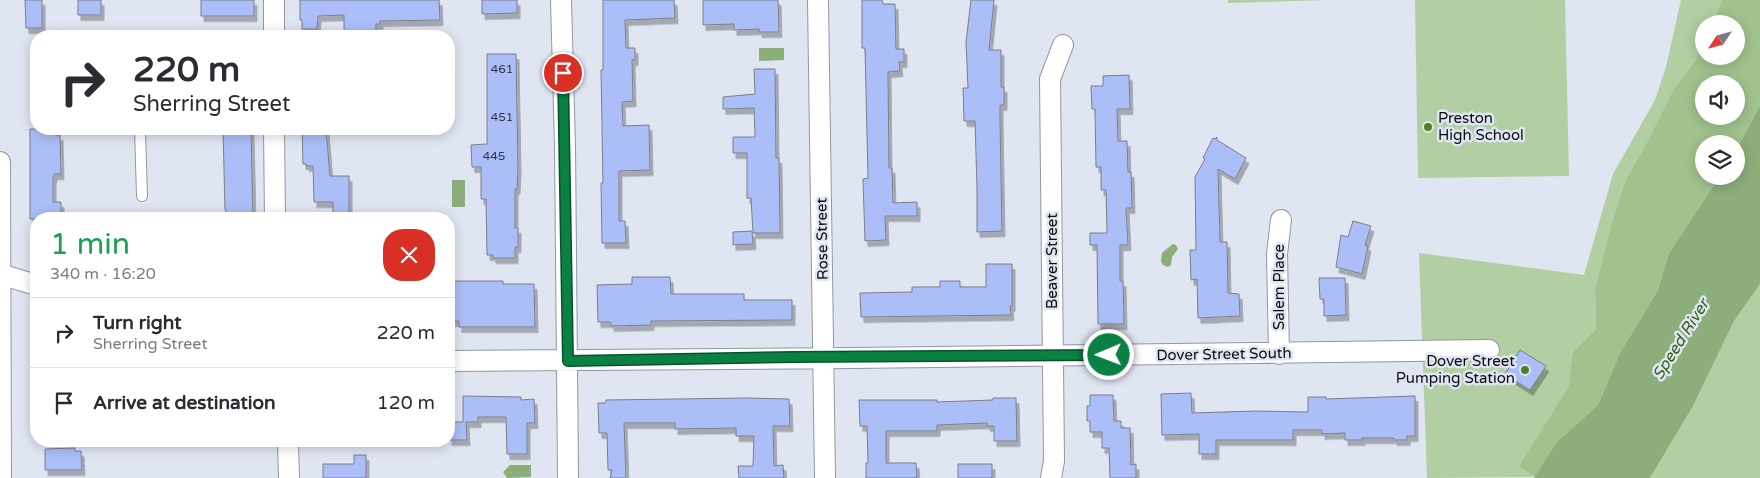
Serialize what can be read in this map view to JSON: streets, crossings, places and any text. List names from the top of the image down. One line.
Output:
{"streets":{"street":["Rose Street","Beaver Street","Salem Place","Dover Street South"]},"crossings":[["Rose Street","Dover Street South"],["Beaver Street","Dover Street South"],["Salem Place","Dover Street South"]],"water":["Speed River"],"places":["Preston High School","Dover Street Pumping Station"],"house_numbers":["461","451","445"],"north":"bottom left","page":{"turn":["220 m","Sherring Street"],"heading":["1 min","340 m · 16:20"],"list":[{"name":"Turn right","note":"Sherring Street","value":"220 m"},{"name":"Arrive at destination","value":"120 m"}]}}
